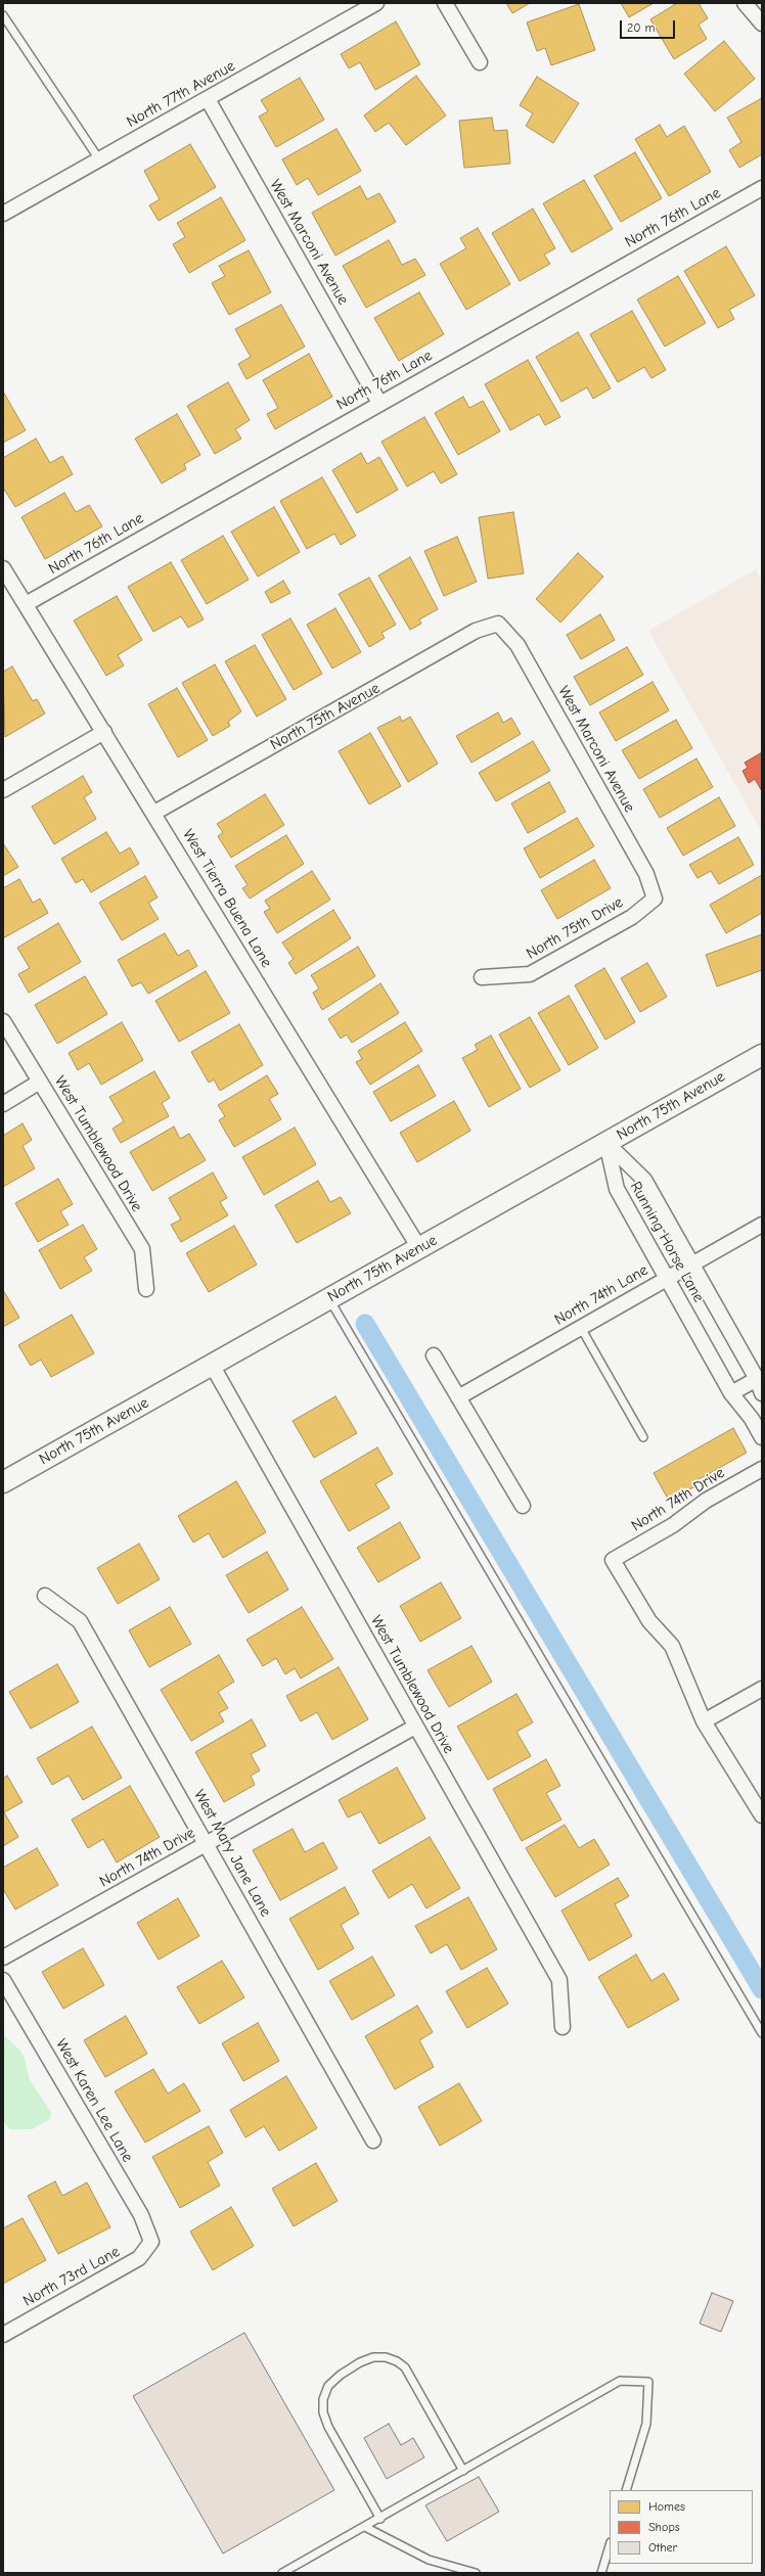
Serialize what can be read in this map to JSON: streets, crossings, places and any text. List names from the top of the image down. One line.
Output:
{"streets":{"main road":["North 75th Avenue"],"street":["North 77th Avenue","North 76th Lane","West Marconi Avenue","West Tierra Buena Lane","North 75th Drive","West Tumblewood Drive","Running Horse Lane","North 74th Lane","North 74th Drive","West Mary Jane Lane","West Karen Lee Lane","North 73rd Lane"]},"crossings":[["North 77th Avenue","West Marconi Avenue"],["North 76th Lane","West Marconi Avenue"],["North 76th Lane","West Tierra Buena Lane"],["West Marconi Avenue","North 75th Avenue"],["West Marconi Avenue","North 75th Drive"],["North 75th Avenue","West Tierra Buena Lane"],["North 75th Avenue","West Tumblewood Drive"],["North 75th Avenue","Running Horse Lane"],["West Tumblewood Drive","North 74th Drive"],["Running Horse Lane","North 74th Lane"],["North 74th Drive","West Mary Jane Lane"],["West Karen Lee Lane","North 73rd Lane"]],"legend":["Homes","Shops","Other"],"scale_bar":"20 m"}
